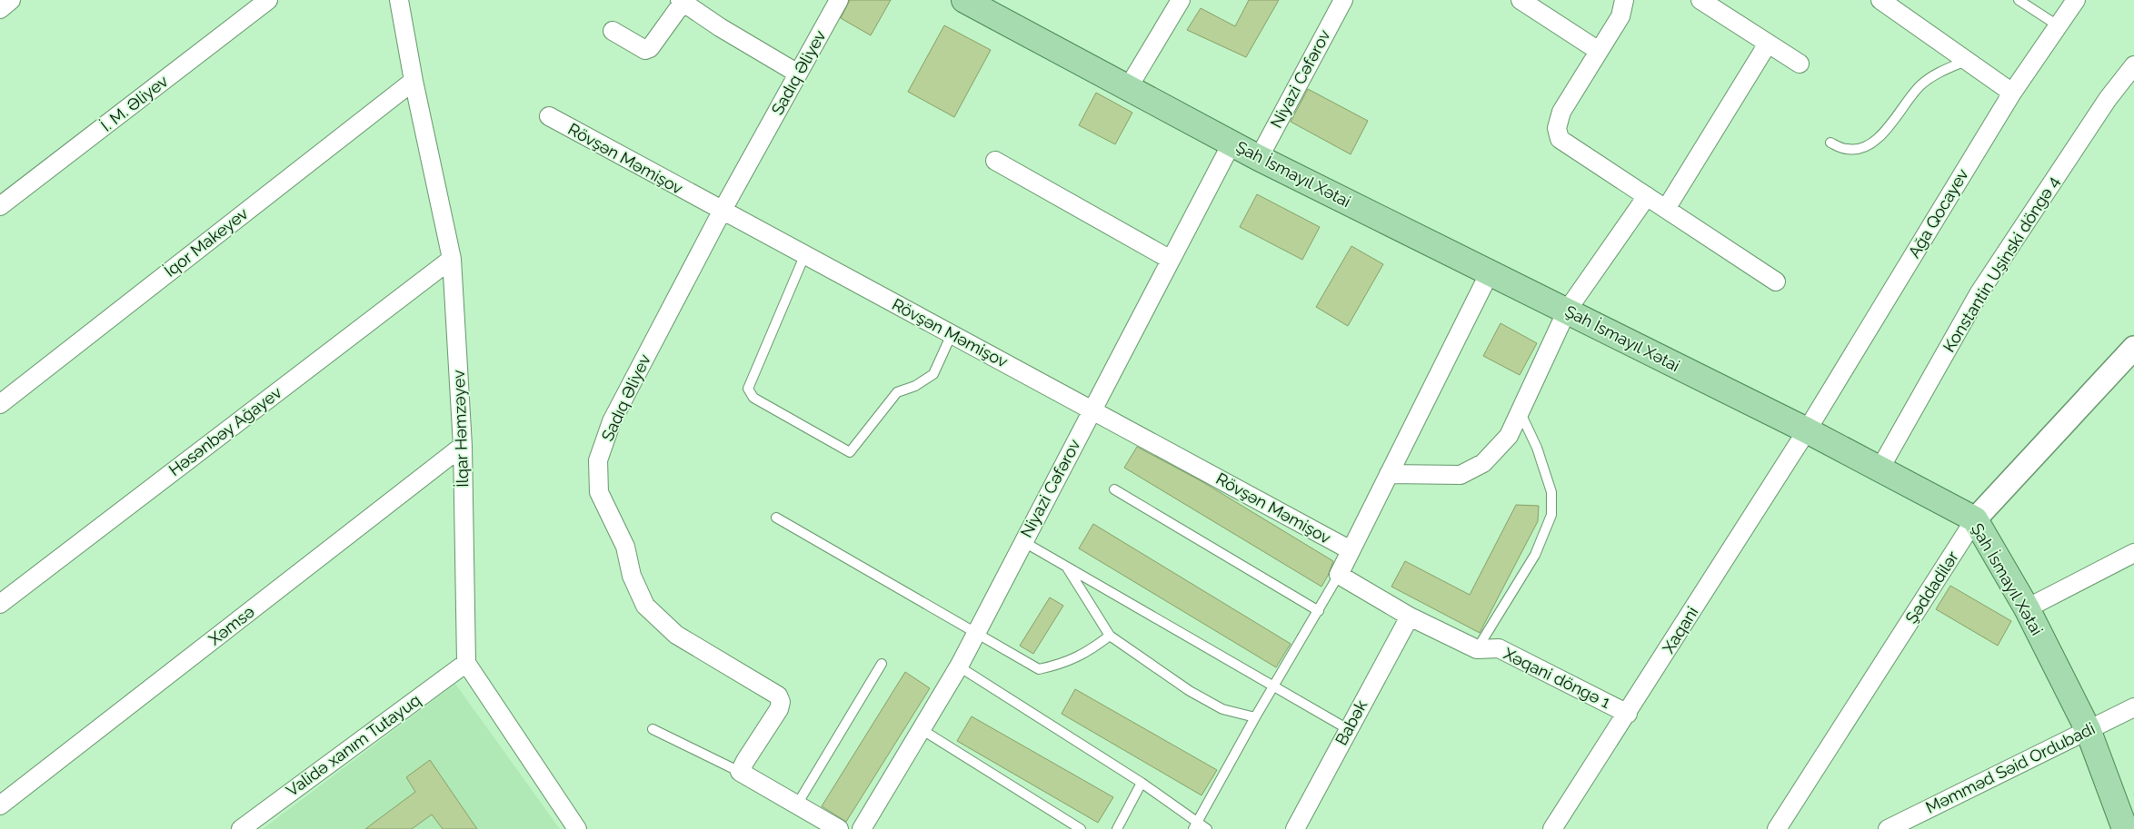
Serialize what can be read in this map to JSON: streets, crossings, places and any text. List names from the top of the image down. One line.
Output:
{"streets":{"main road":["Şah İsmayıl Xətai"],"street":["Sadıq Əliyev","Niyazi Cəfərov","İ. M. Əliyev","Rövşən Məmişov","Ağa Qocayev","İqor Makeyev","Konstantin Uşinski döngə 4","İlqar Həmzəyev","Həsənbəy Ağayev","Şəddadilər","Xəmsə","Xaqani","Xəqani döngə 1","Babək","Validə xanım Tutayuq","Məmməd Səid Ordubadi"]},"crossings":[["Sadıq Əliyev","Rövşən Məmişov"],["Niyazi Cəfərov","Rövşən Məmişov"],["Niyazi Cəfərov","Şah İsmayıl Xətai"],["Şah İsmayıl Xətai","Ağa Qocayev"],["Şah İsmayıl Xətai","Konstantin Uşinski döngə 4"],["Şah İsmayıl Xətai","Şəddadilər"],["Şah İsmayıl Xətai","Xaqani"],["Şah İsmayıl Xətai","Məmməd Səid Ordubadi"],["Ağa Qocayev","Xaqani"],["İqor Makeyev","İlqar Həmzəyev"],["İlqar Həmzəyev","Həsənbəy Ağayev"],["İlqar Həmzəyev","Xəmsə"],["İlqar Həmzəyev","Validə xanım Tutayuq"],["Xaqani","Xəqani döngə 1"],["Xəqani döngə 1","Babək"]]}
